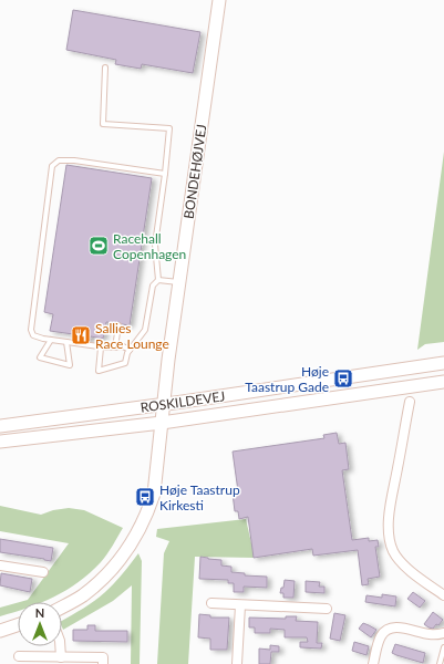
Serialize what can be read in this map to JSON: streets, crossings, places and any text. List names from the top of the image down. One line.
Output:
{"streets":{"main road":["BONDEHØJVEJ","ROSKILDEVEJ"]},"crossings":[["BONDEHØJVEJ","ROSKILDEVEJ"]],"places":{"sports":["Racehall Copenhagen"],"restaurant":["Sallies Race Lounge"],"bus stop":["Høje Taastrup Gade","Høje Taastrup Kirkesti"]},"north":"top"}
